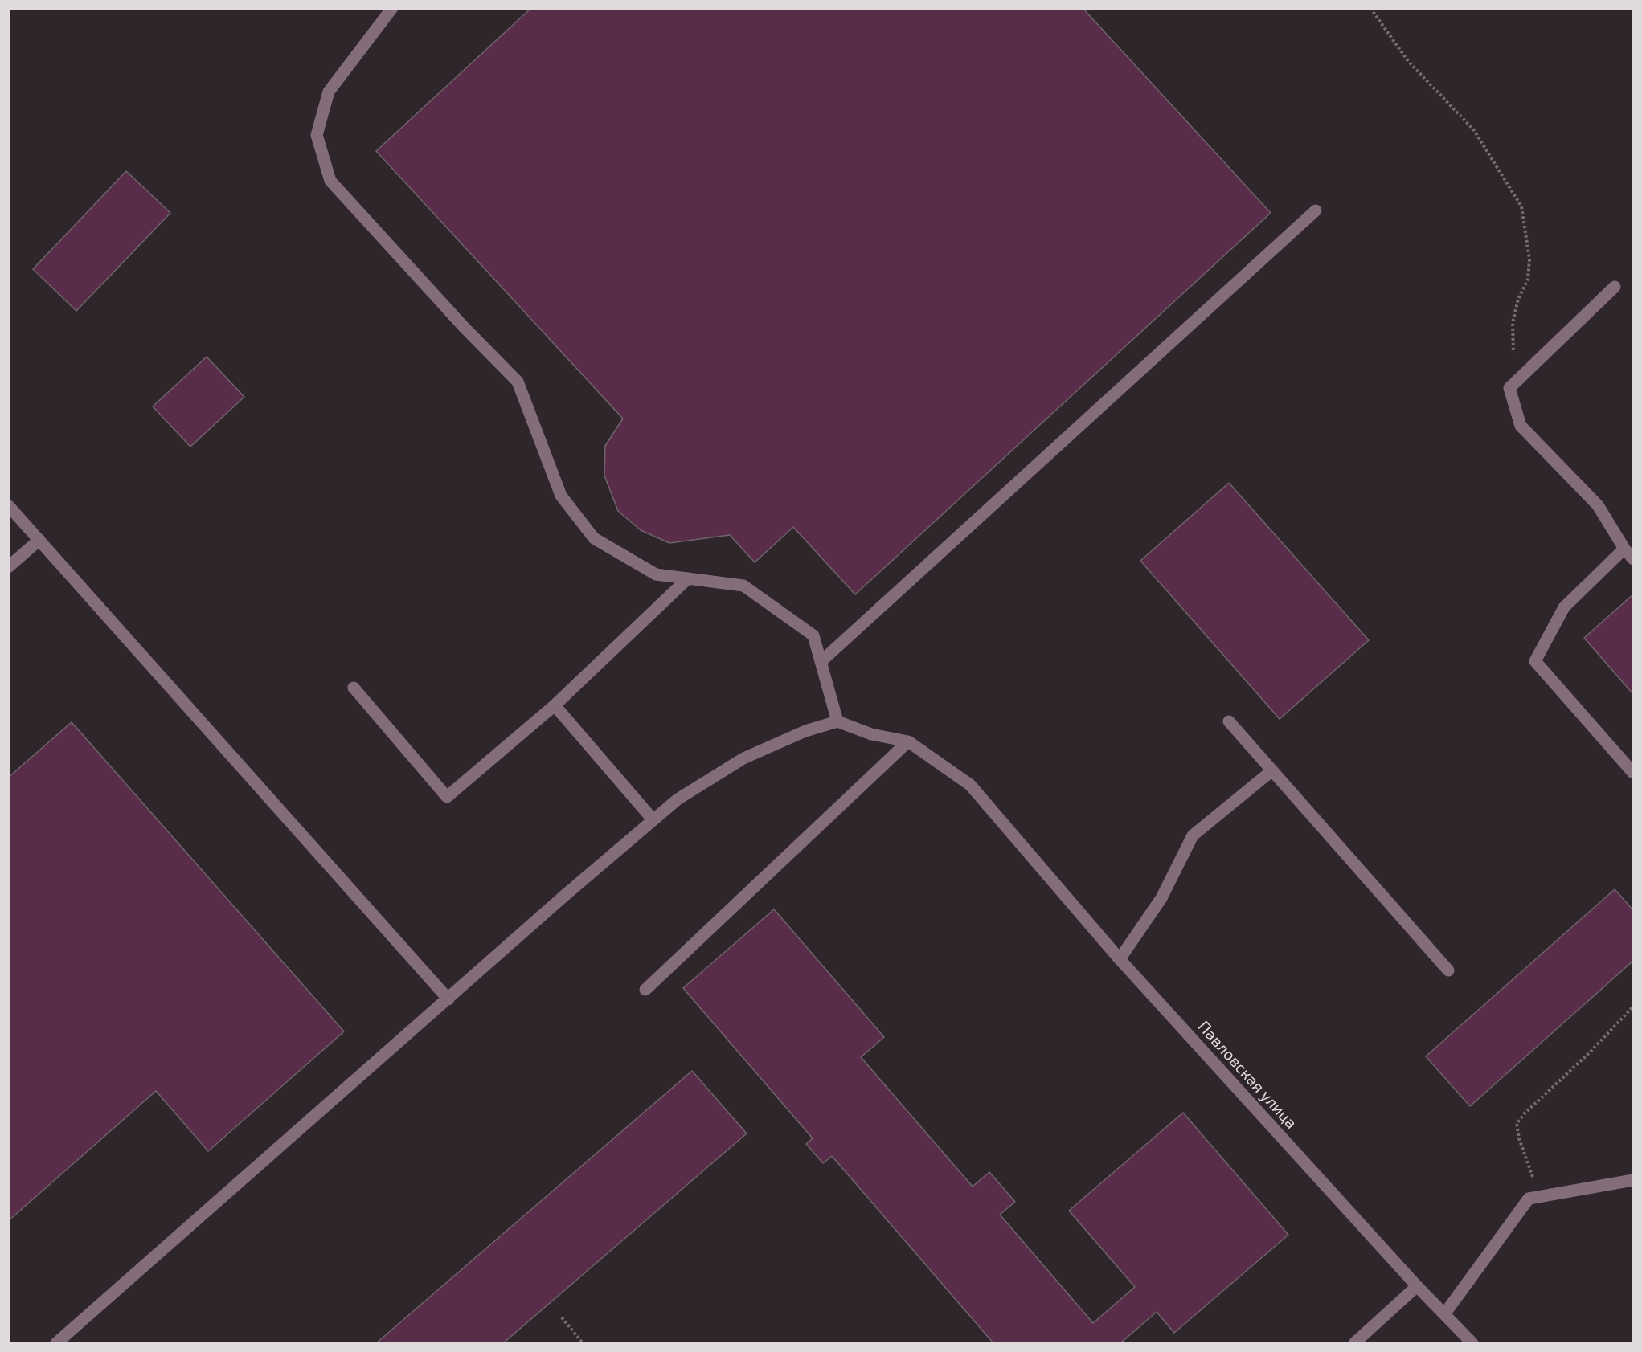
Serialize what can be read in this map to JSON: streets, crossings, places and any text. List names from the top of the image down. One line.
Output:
{"streets":{"street":["Павловская улица"]}}
